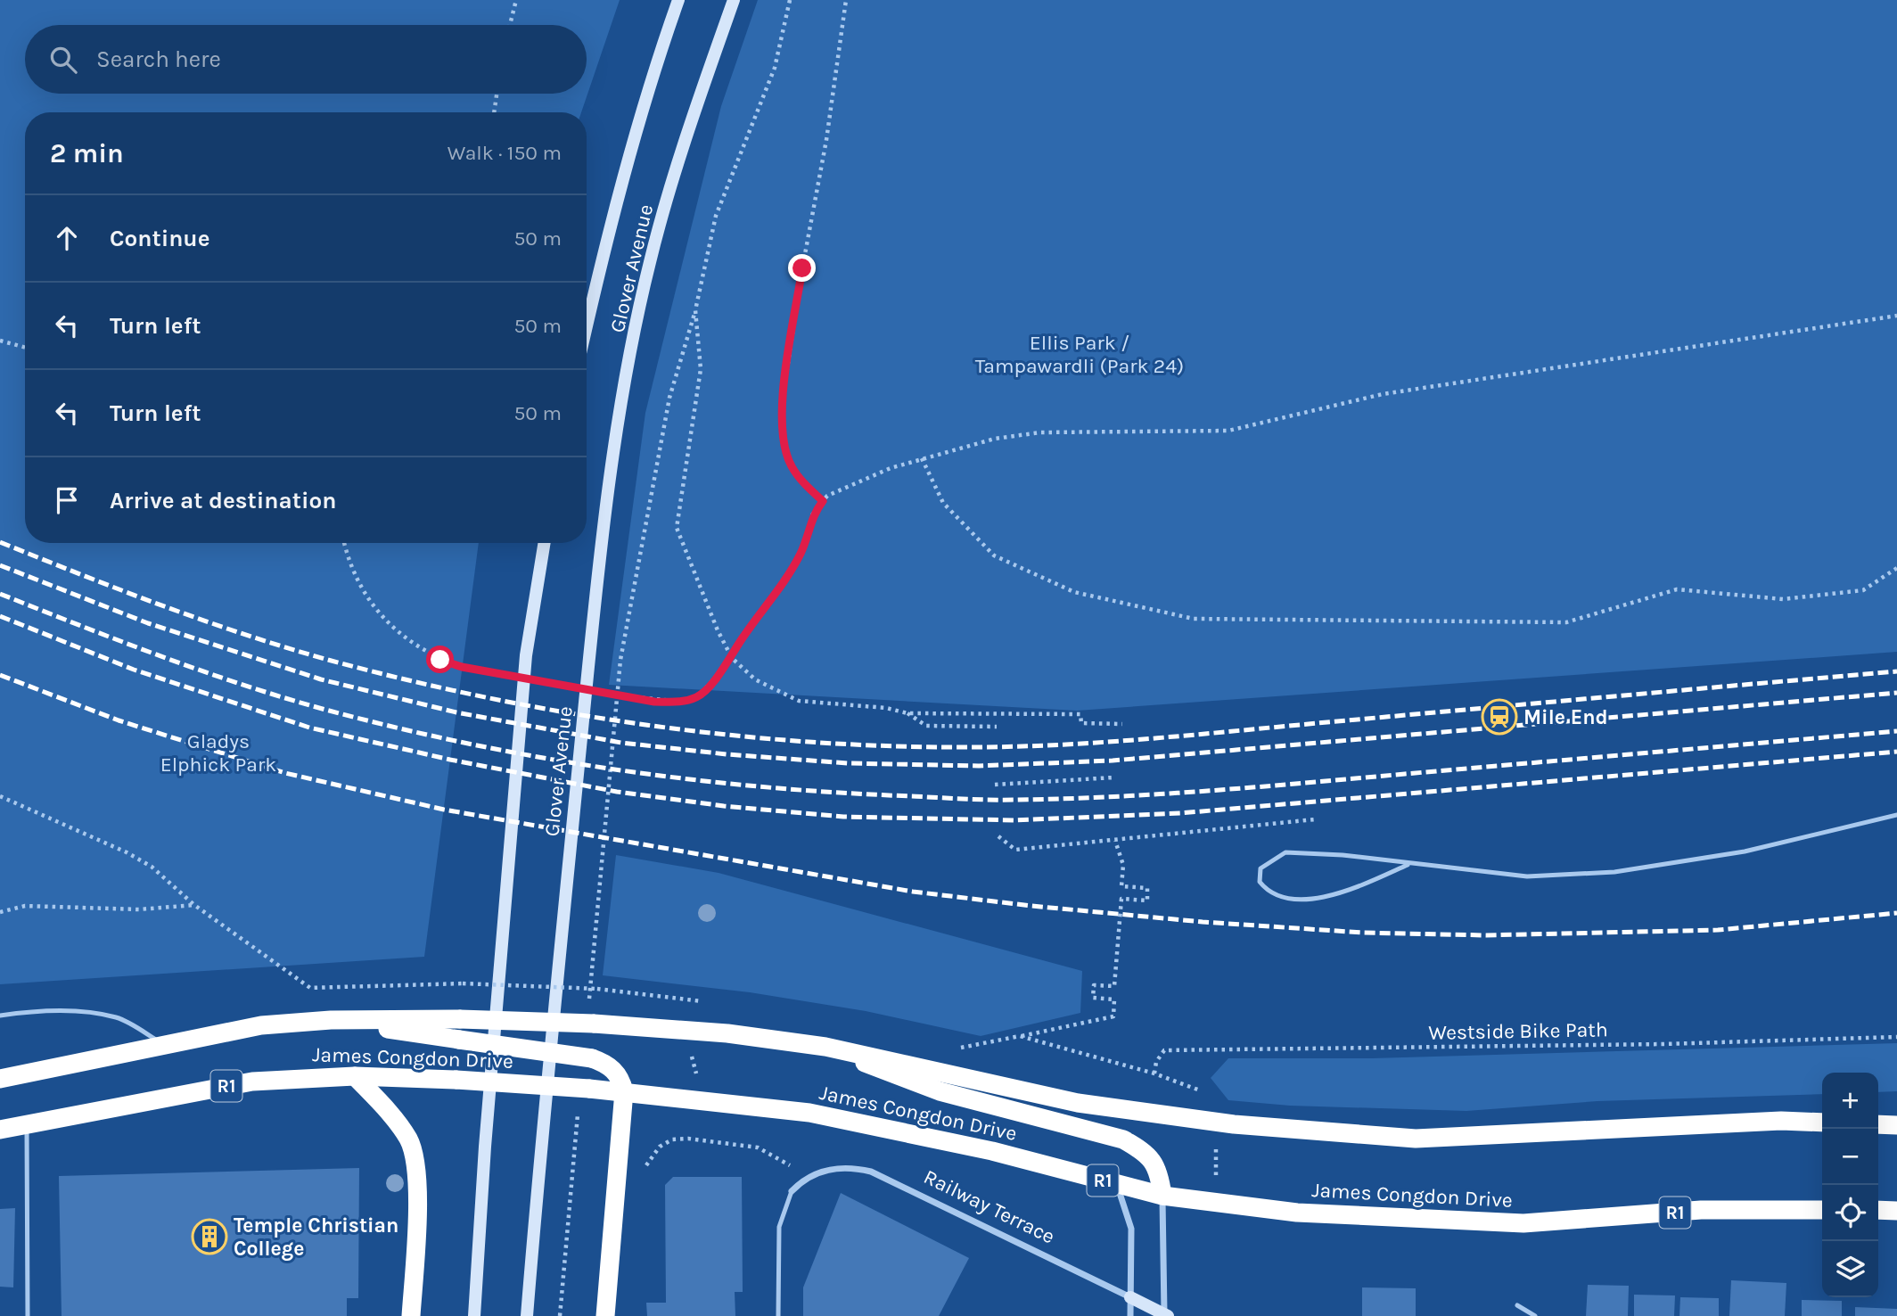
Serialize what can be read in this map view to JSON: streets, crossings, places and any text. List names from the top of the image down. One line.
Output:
{"streets":{"highway":["James Congdon Drive","R1"],"main road":["Glover Avenue","Railway Terrace"],"path":["Westside Bike Path"]},"parks":["Ellis Park / Tampawardli (Park 24)","Gladys Elphick Park"],"places":{"station":["Mile End"],"building":["Temple Christian College"]},"page":{"search":"Search here","heading":["2 min","Walk · 150 m"],"list":[["Continue","50 m"],["Turn left","50 m"],["Turn left","50 m"],"Arrive at destination"],"map_buttons":["+","−"]}}
